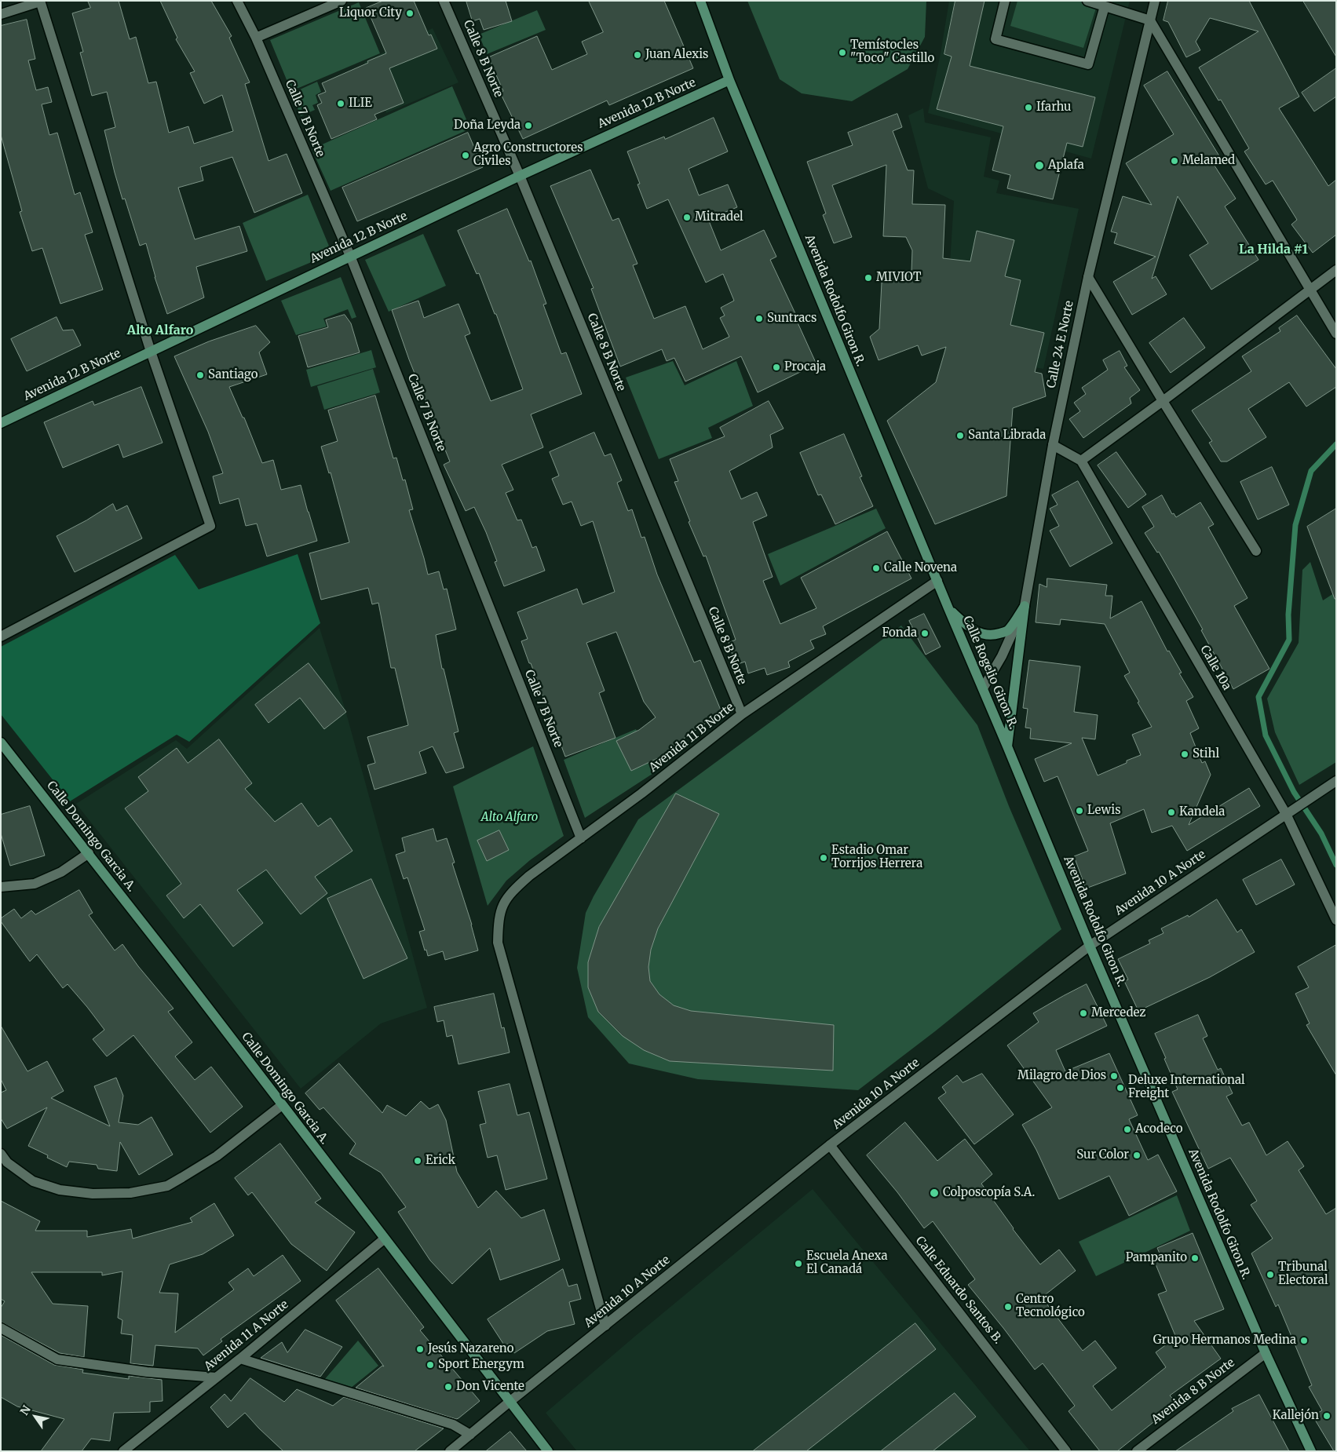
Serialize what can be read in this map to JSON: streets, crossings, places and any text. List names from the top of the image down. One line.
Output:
{"streets":{"main road":["Avenida 12 B Norte","Avenida Rodolfo Giron R.","Calle Rogelio Giron R.","Calle Domingo Garcia A."],"street":["Calle 8 B Norte","Calle 7 B Norte","Calle 24 E Norte","Calle 10a","Avenida 11 B Norte","Avenida 10 A Norte","Calle Eduardo Santos B.","Avenida 11 A Norte","Avenida 8 B Norte"]},"crossings":[["Calle 8 B Norte","Avenida 12 B Norte"],["Calle 8 B Norte","Avenida 11 B Norte"],["Avenida 12 B Norte","Calle 7 B Norte"],["Avenida 12 B Norte","Avenida Rodolfo Giron R."],["Calle 7 B Norte","Avenida 11 B Norte"],["Avenida Rodolfo Giron R.","Calle Rogelio Giron R."],["Avenida Rodolfo Giron R.","Avenida 11 B Norte"],["Avenida Rodolfo Giron R.","Avenida 10 A Norte"],["Avenida Rodolfo Giron R.","Avenida 8 B Norte"],["Calle 24 E Norte","Calle Rogelio Giron R."],["Calle 10a","Avenida 10 A Norte"],["Avenida 11 B Norte","Avenida 10 A Norte"],["Calle Domingo Garcia A.","Avenida 10 A Norte"],["Calle Domingo Garcia A.","Avenida 11 A Norte"],["Avenida 10 A Norte","Calle Eduardo Santos B."]],"districts":["La Hilda #1","Alto Alfaro"],"parks":["Alto Alfaro"],"places":["Liquor City","Temístocles \"Toco\" Castillo","Juan Alexis","ILIE","Ifarhu","Doña Leyda","Agro Constructores Civiles","Melamed","Aplafa","Mitradel","MIVIOT","Suntracs","Procaja","Santiago","Santa Librada","Calle Novena","Fonda","Stihl","Lewis","Kandela","Estadio Omar Torrijos Herrera","Mercedez","Milagro de Dios","Deluxe International Freight","Acodeco","Sur Color","Erick","Colposcopía S.A.","Pampanito","Escuela Anexa El Canadá","Tribunal Electoral","Centro Tecnológico","Grupo Hermanos Medina","Jesús Nazareno","Sport Energym","Don Vicente","Kallejón"],"north":"top left"}
